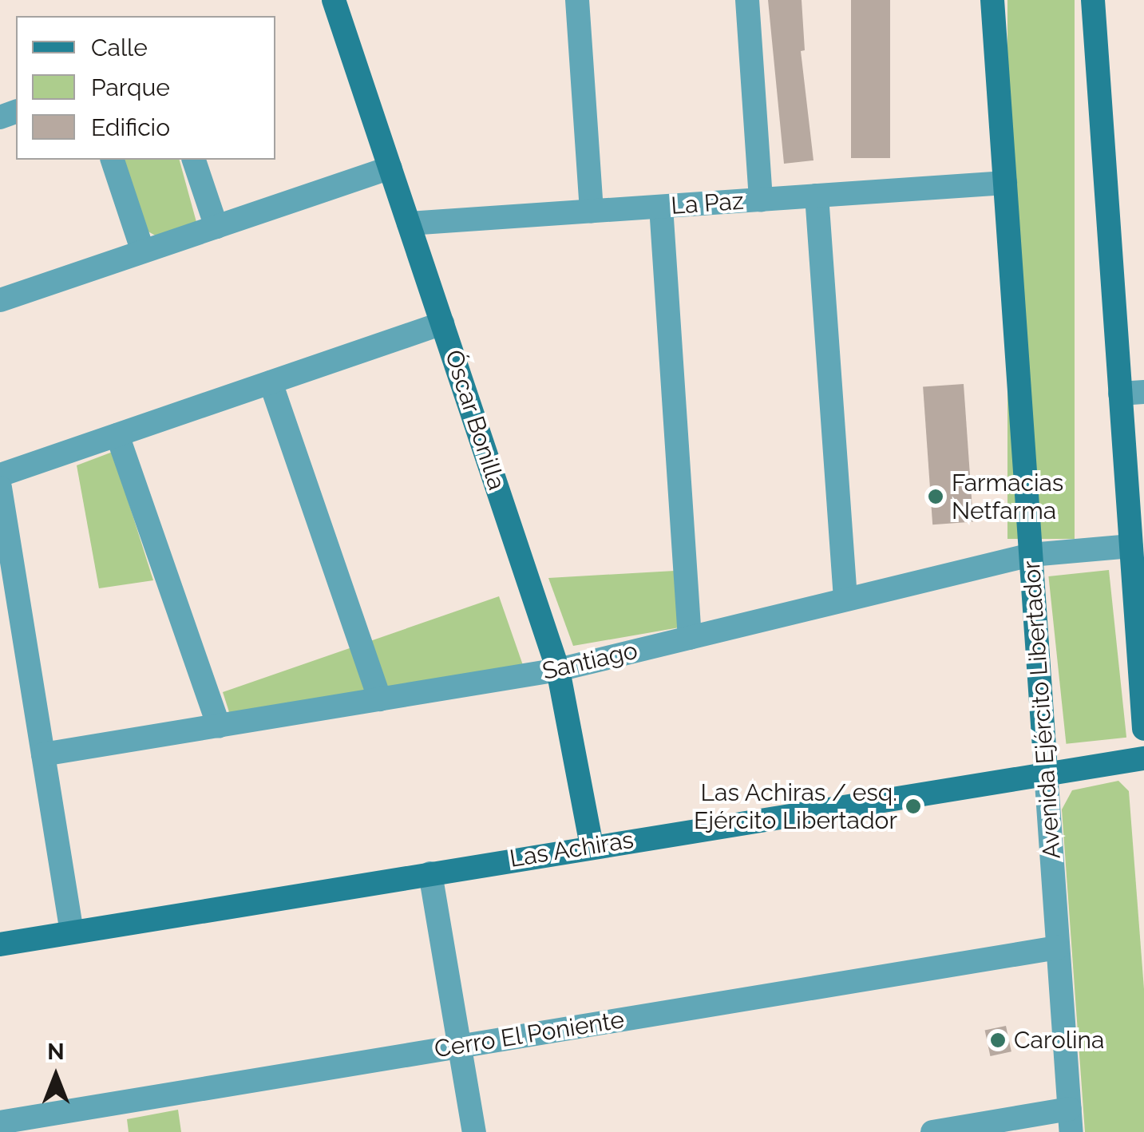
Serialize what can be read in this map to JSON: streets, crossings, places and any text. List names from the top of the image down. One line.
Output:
{"streets":{"street":["La Paz","Óscar Bonilla","Santiago","Avenida Ejército Libertador","Las Achiras","Cerro El Poniente"]},"crossings":[["La Paz","Óscar Bonilla"],["La Paz","Avenida Ejército Libertador"],["Óscar Bonilla","Santiago"],["Óscar Bonilla","Las Achiras"],["Santiago","Avenida Ejército Libertador"],["Avenida Ejército Libertador","Las Achiras"],["Avenida Ejército Libertador","Cerro El Poniente"]],"places":["Farmacias Netfarma","Las Achiras / esq. Ejército Libertador","Carolina"],"legend":["Calle","Parque","Edificio"],"north":"top"}
